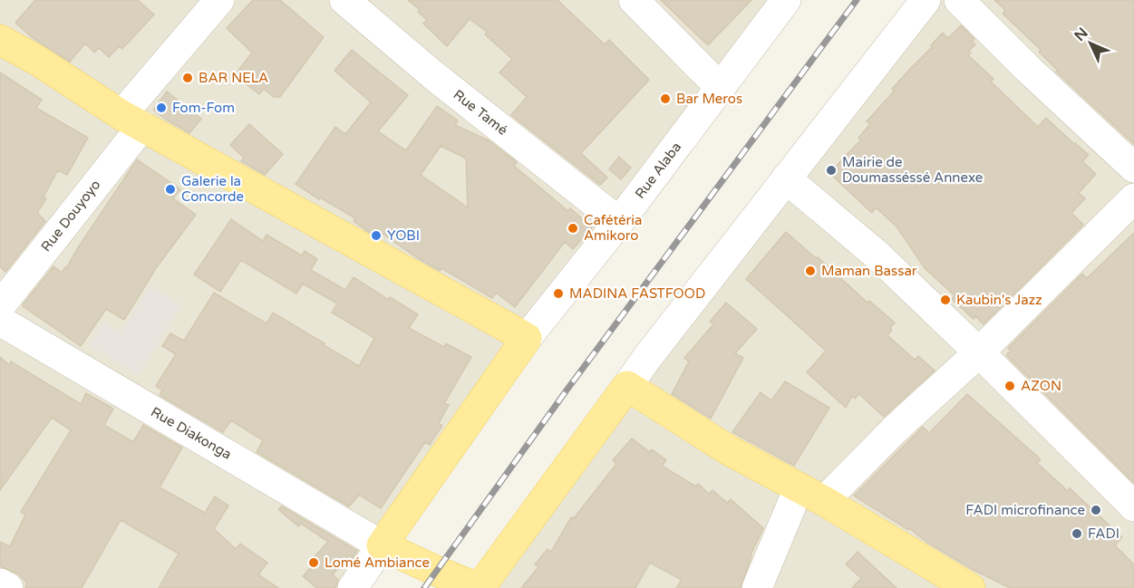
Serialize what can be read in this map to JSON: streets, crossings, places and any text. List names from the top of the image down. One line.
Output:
{"streets":{"street":["Rue Tamé","Rue Alaba","Rue Douyoyo","Rue Diakonga"]},"crossings":[["Rue Tamé","Rue Alaba"]],"places":["BAR NELA","Bar Meros","Fom-Fom","Mairie de Doumasséssé Annexe","Galerie la Concorde","Cafétéria Amikoro","YOBI","Maman Bassar","MADINA FASTFOOD","Kaubin's Jazz","AZON","FADI microfinance","FADI","Lomé Ambiance"],"north":"top left"}
